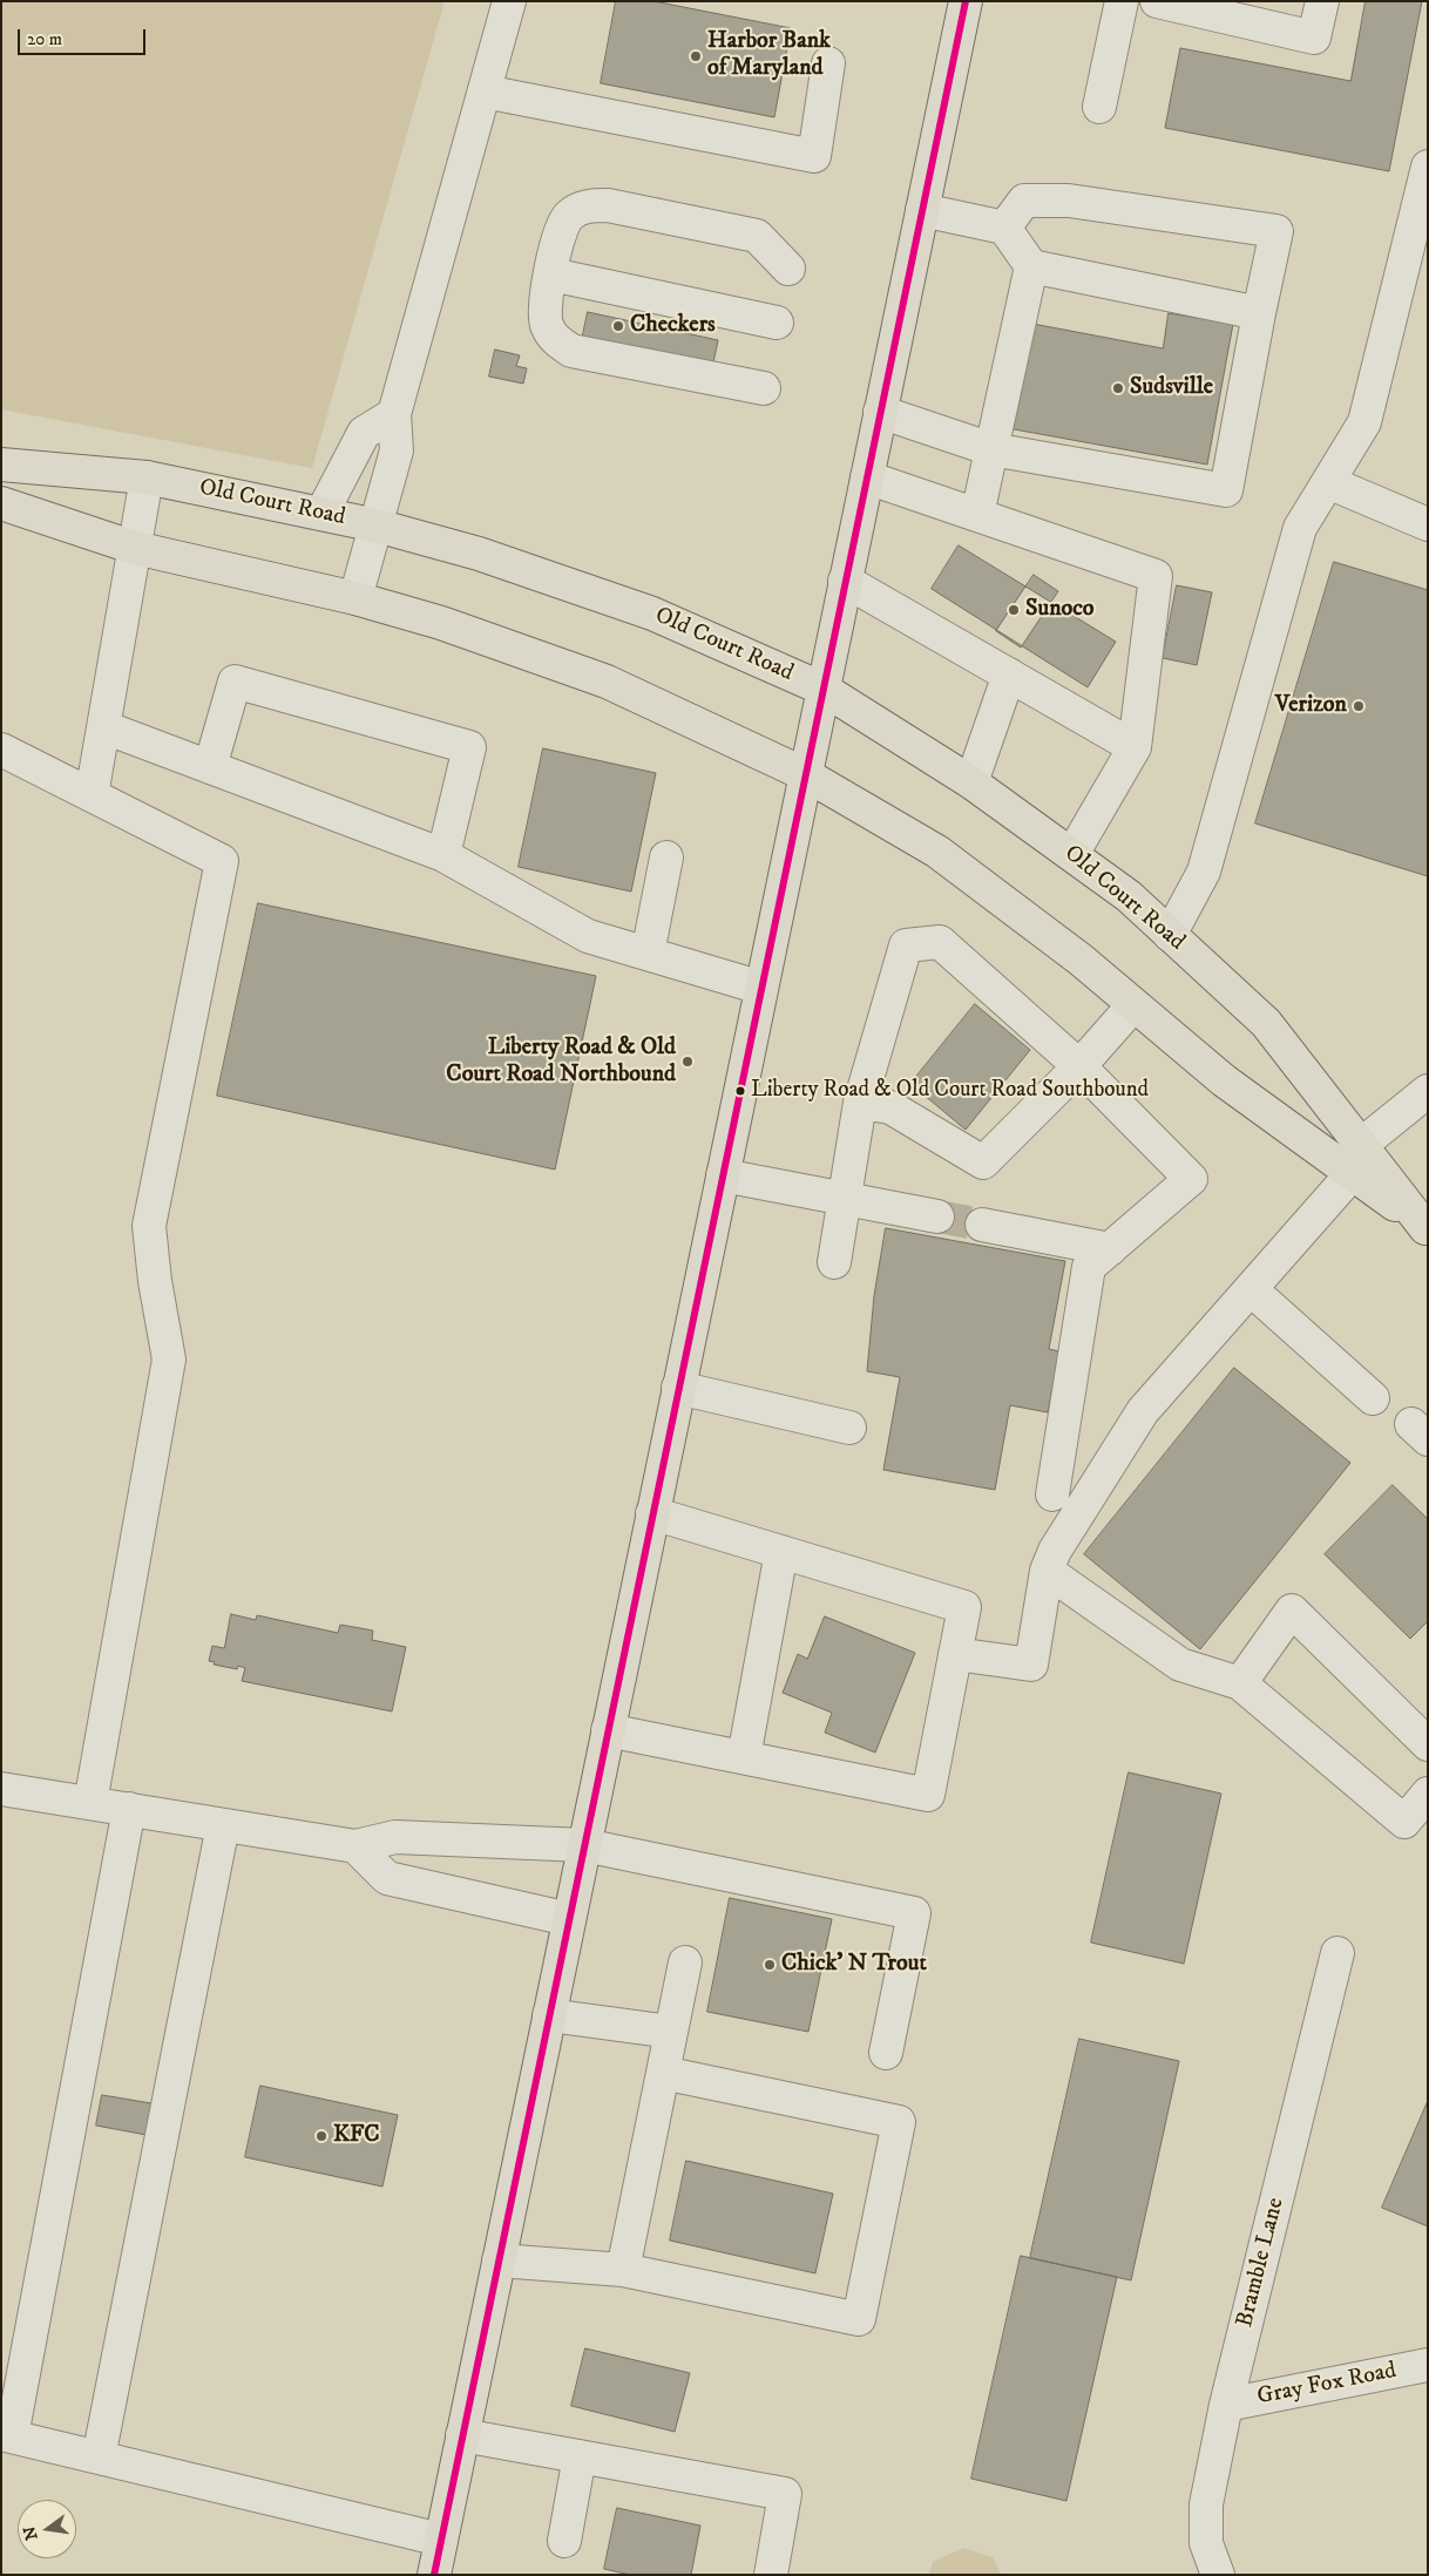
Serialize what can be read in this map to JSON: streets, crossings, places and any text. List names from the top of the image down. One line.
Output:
{"streets":{"main road":["Old Court Road"],"street":["Bramble Lane","Gray Fox Road"]},"crossings":[["Bramble Lane","Gray Fox Road"]],"places":["Harbor Bank of Maryland","Checkers","Sudsville","Sunoco","Verizon","Liberty Road & Old Court Road Northbound","Liberty Road & Old Court Road Southbound","Chick' N Trout","KFC"],"scale_bar":"20 m","north":"left"}
